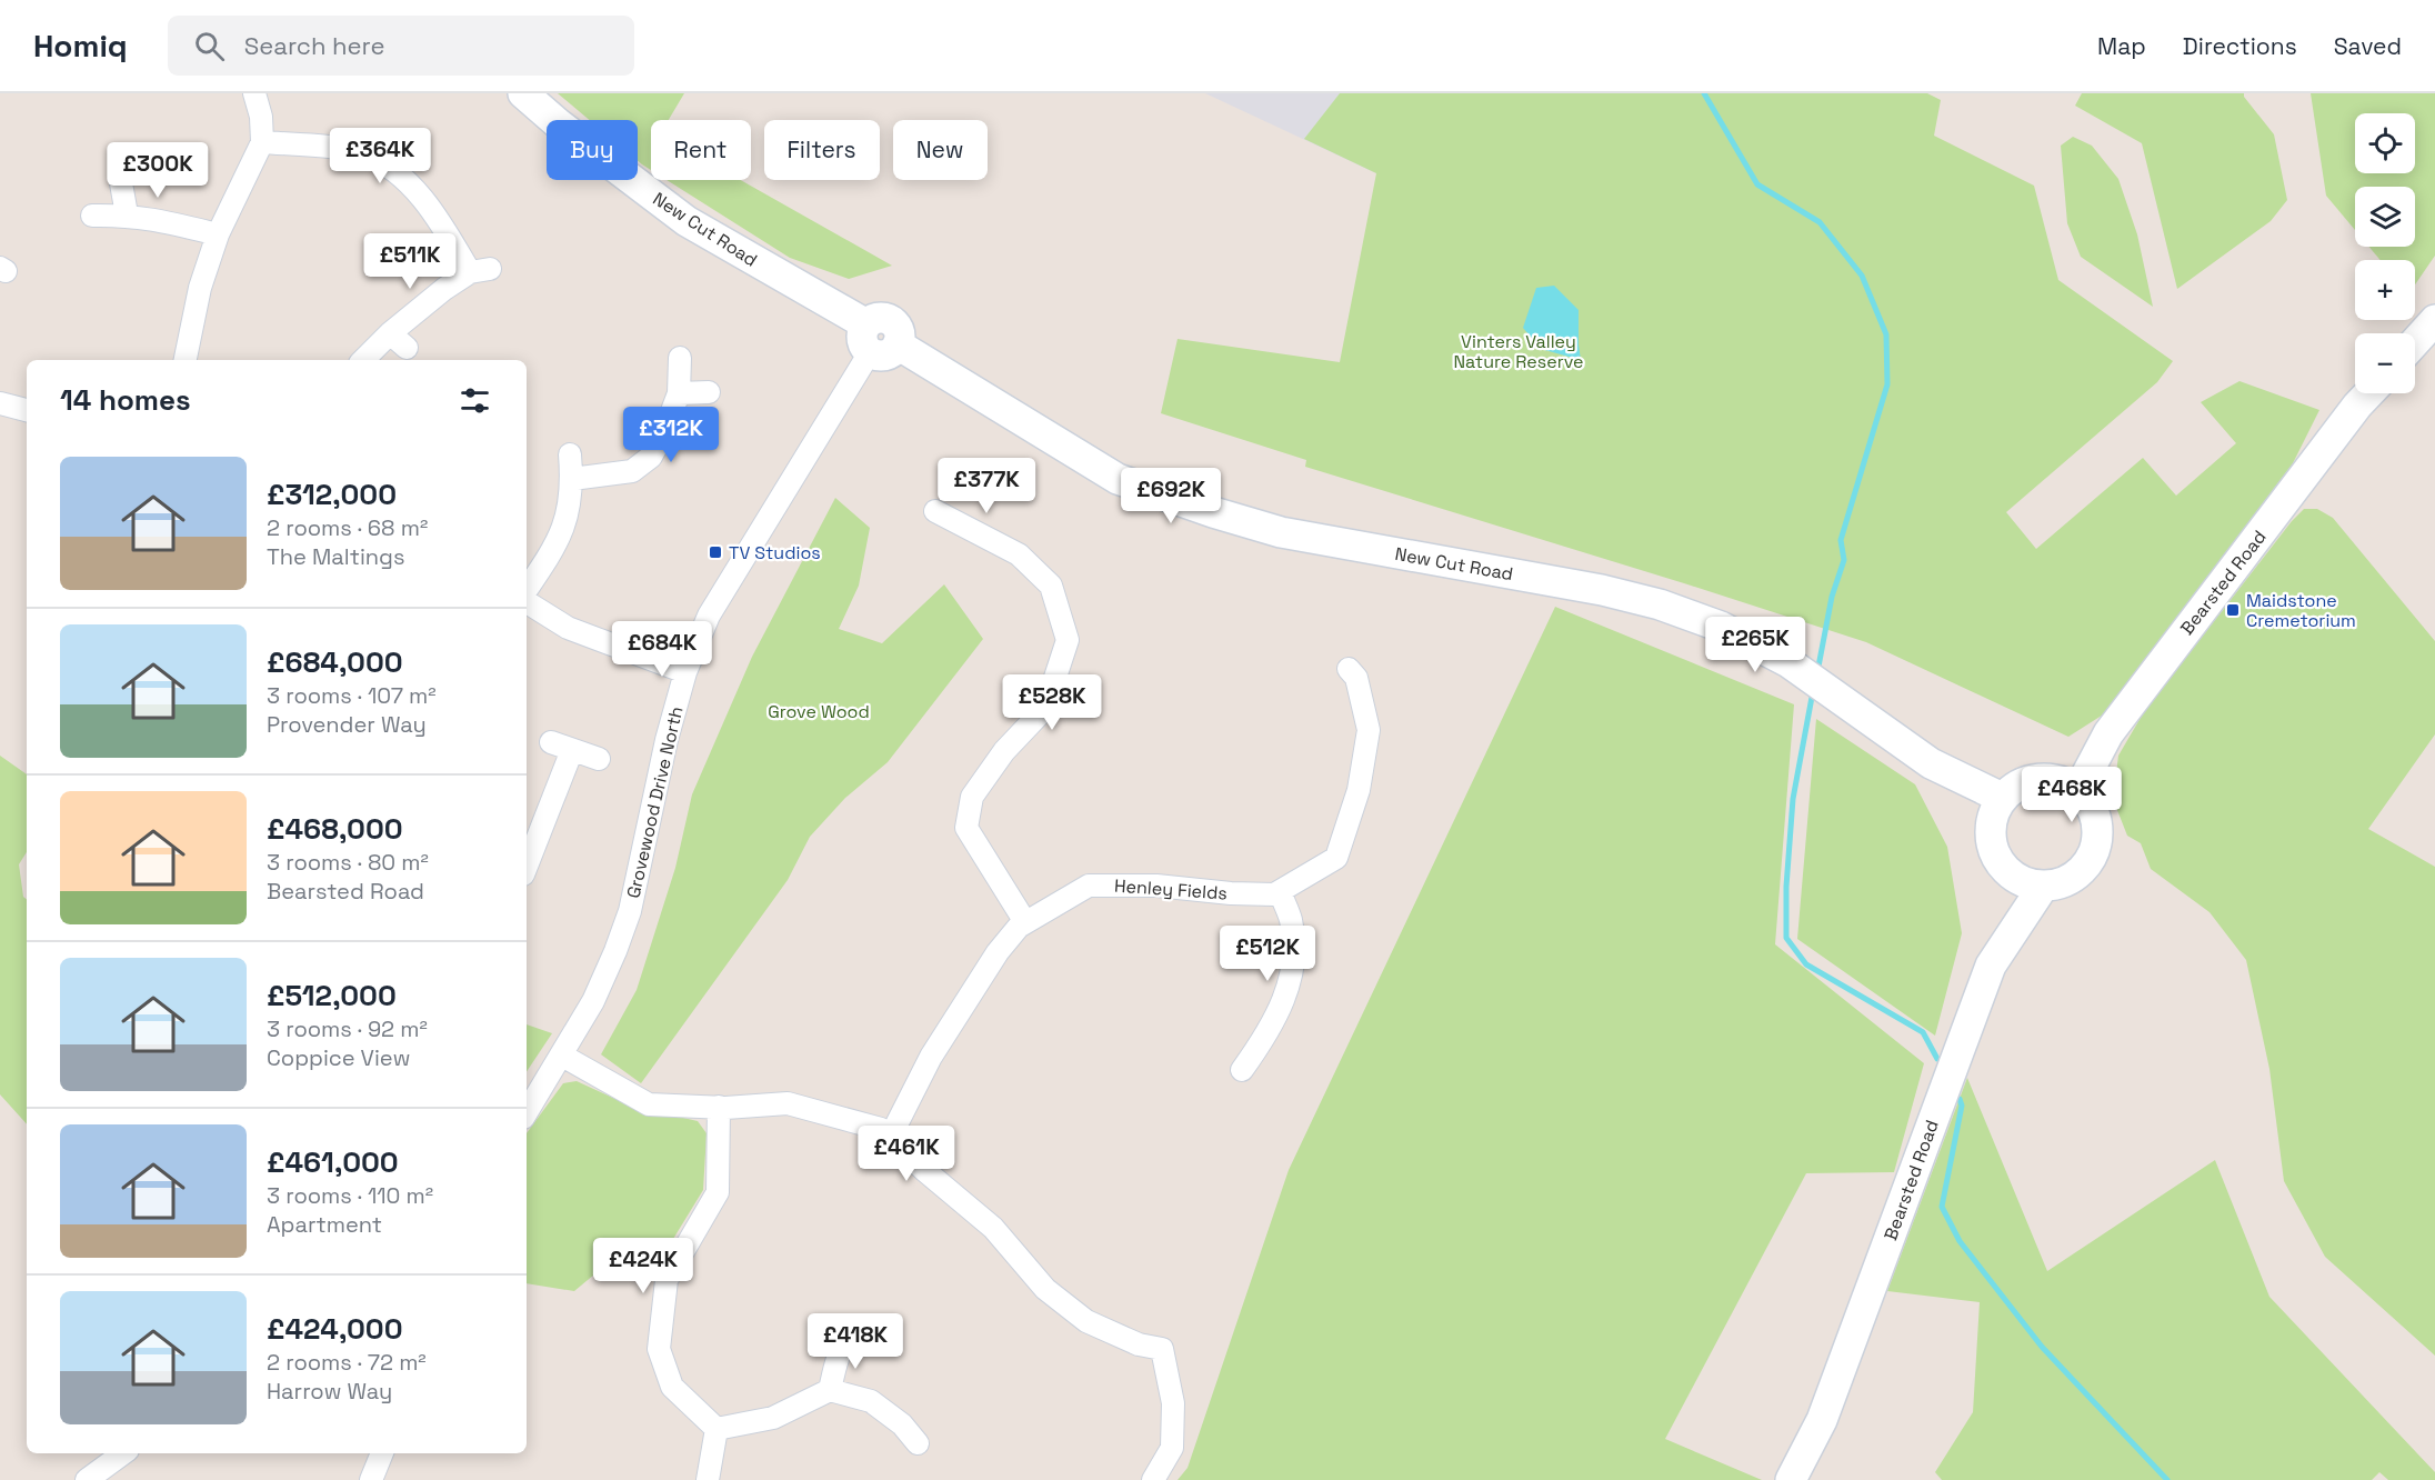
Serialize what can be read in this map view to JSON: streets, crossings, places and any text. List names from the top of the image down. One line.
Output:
{"streets":{"street":["New Cut Road","Bearsted Road","Grovewood Drive North","Henley Fields"]},"crossings":[["New Cut Road","Bearsted Road"],["New Cut Road","Grovewood Drive North"]],"parks":["Vinters Valley Nature Reserve","Grove Wood"],"places":{"transit":["TV Studios","Maidstone Cremetorium"]},"page":{"header":"Homiq","search":"Search here","nav":["Map","Directions","Saved"],"map_buttons":["+","−"],"chip":["Buy","Rent","Filters","New"],"price":["£364K","£300K","£511K","£312K","£377K","£692K","£265K","£684K","£528K","£468K","£512K","£461K","£424K","£418K"],"heading":"14 homes","list":[{"name":"£312,000","note":"2 rooms · 68 m² · The Maltings"},{"name":"£684,000","note":"3 rooms · 107 m² · Provender Way"},{"name":"£468,000","note":"3 rooms · 80 m² · Bearsted Road"},{"name":"£512,000","note":"3 rooms · 92 m² · Coppice View"},{"name":"£461,000","note":"3 rooms · 110 m² · Apartment"},{"name":"£424,000","note":"2 rooms · 72 m² · Harrow Way"}]}}
